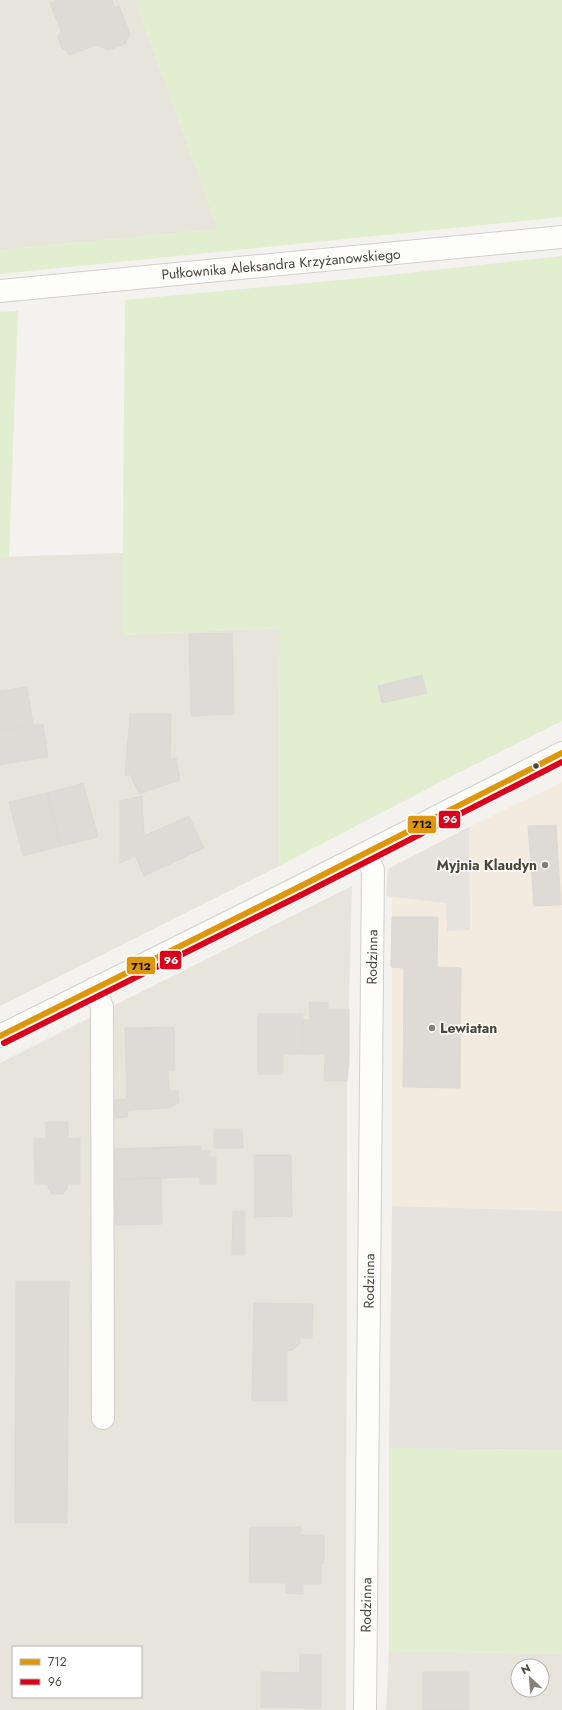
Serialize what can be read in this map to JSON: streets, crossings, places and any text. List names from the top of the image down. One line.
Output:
{"streets":{"street":["Pułkownika Aleksandra Krzyżanowskiego","Rodzinna"]},"places":["Myjnia Klaudyn","Lewiatan"],"lines":["transit line 712","transit line 96"],"legend":["712","96"],"north":"top left"}
